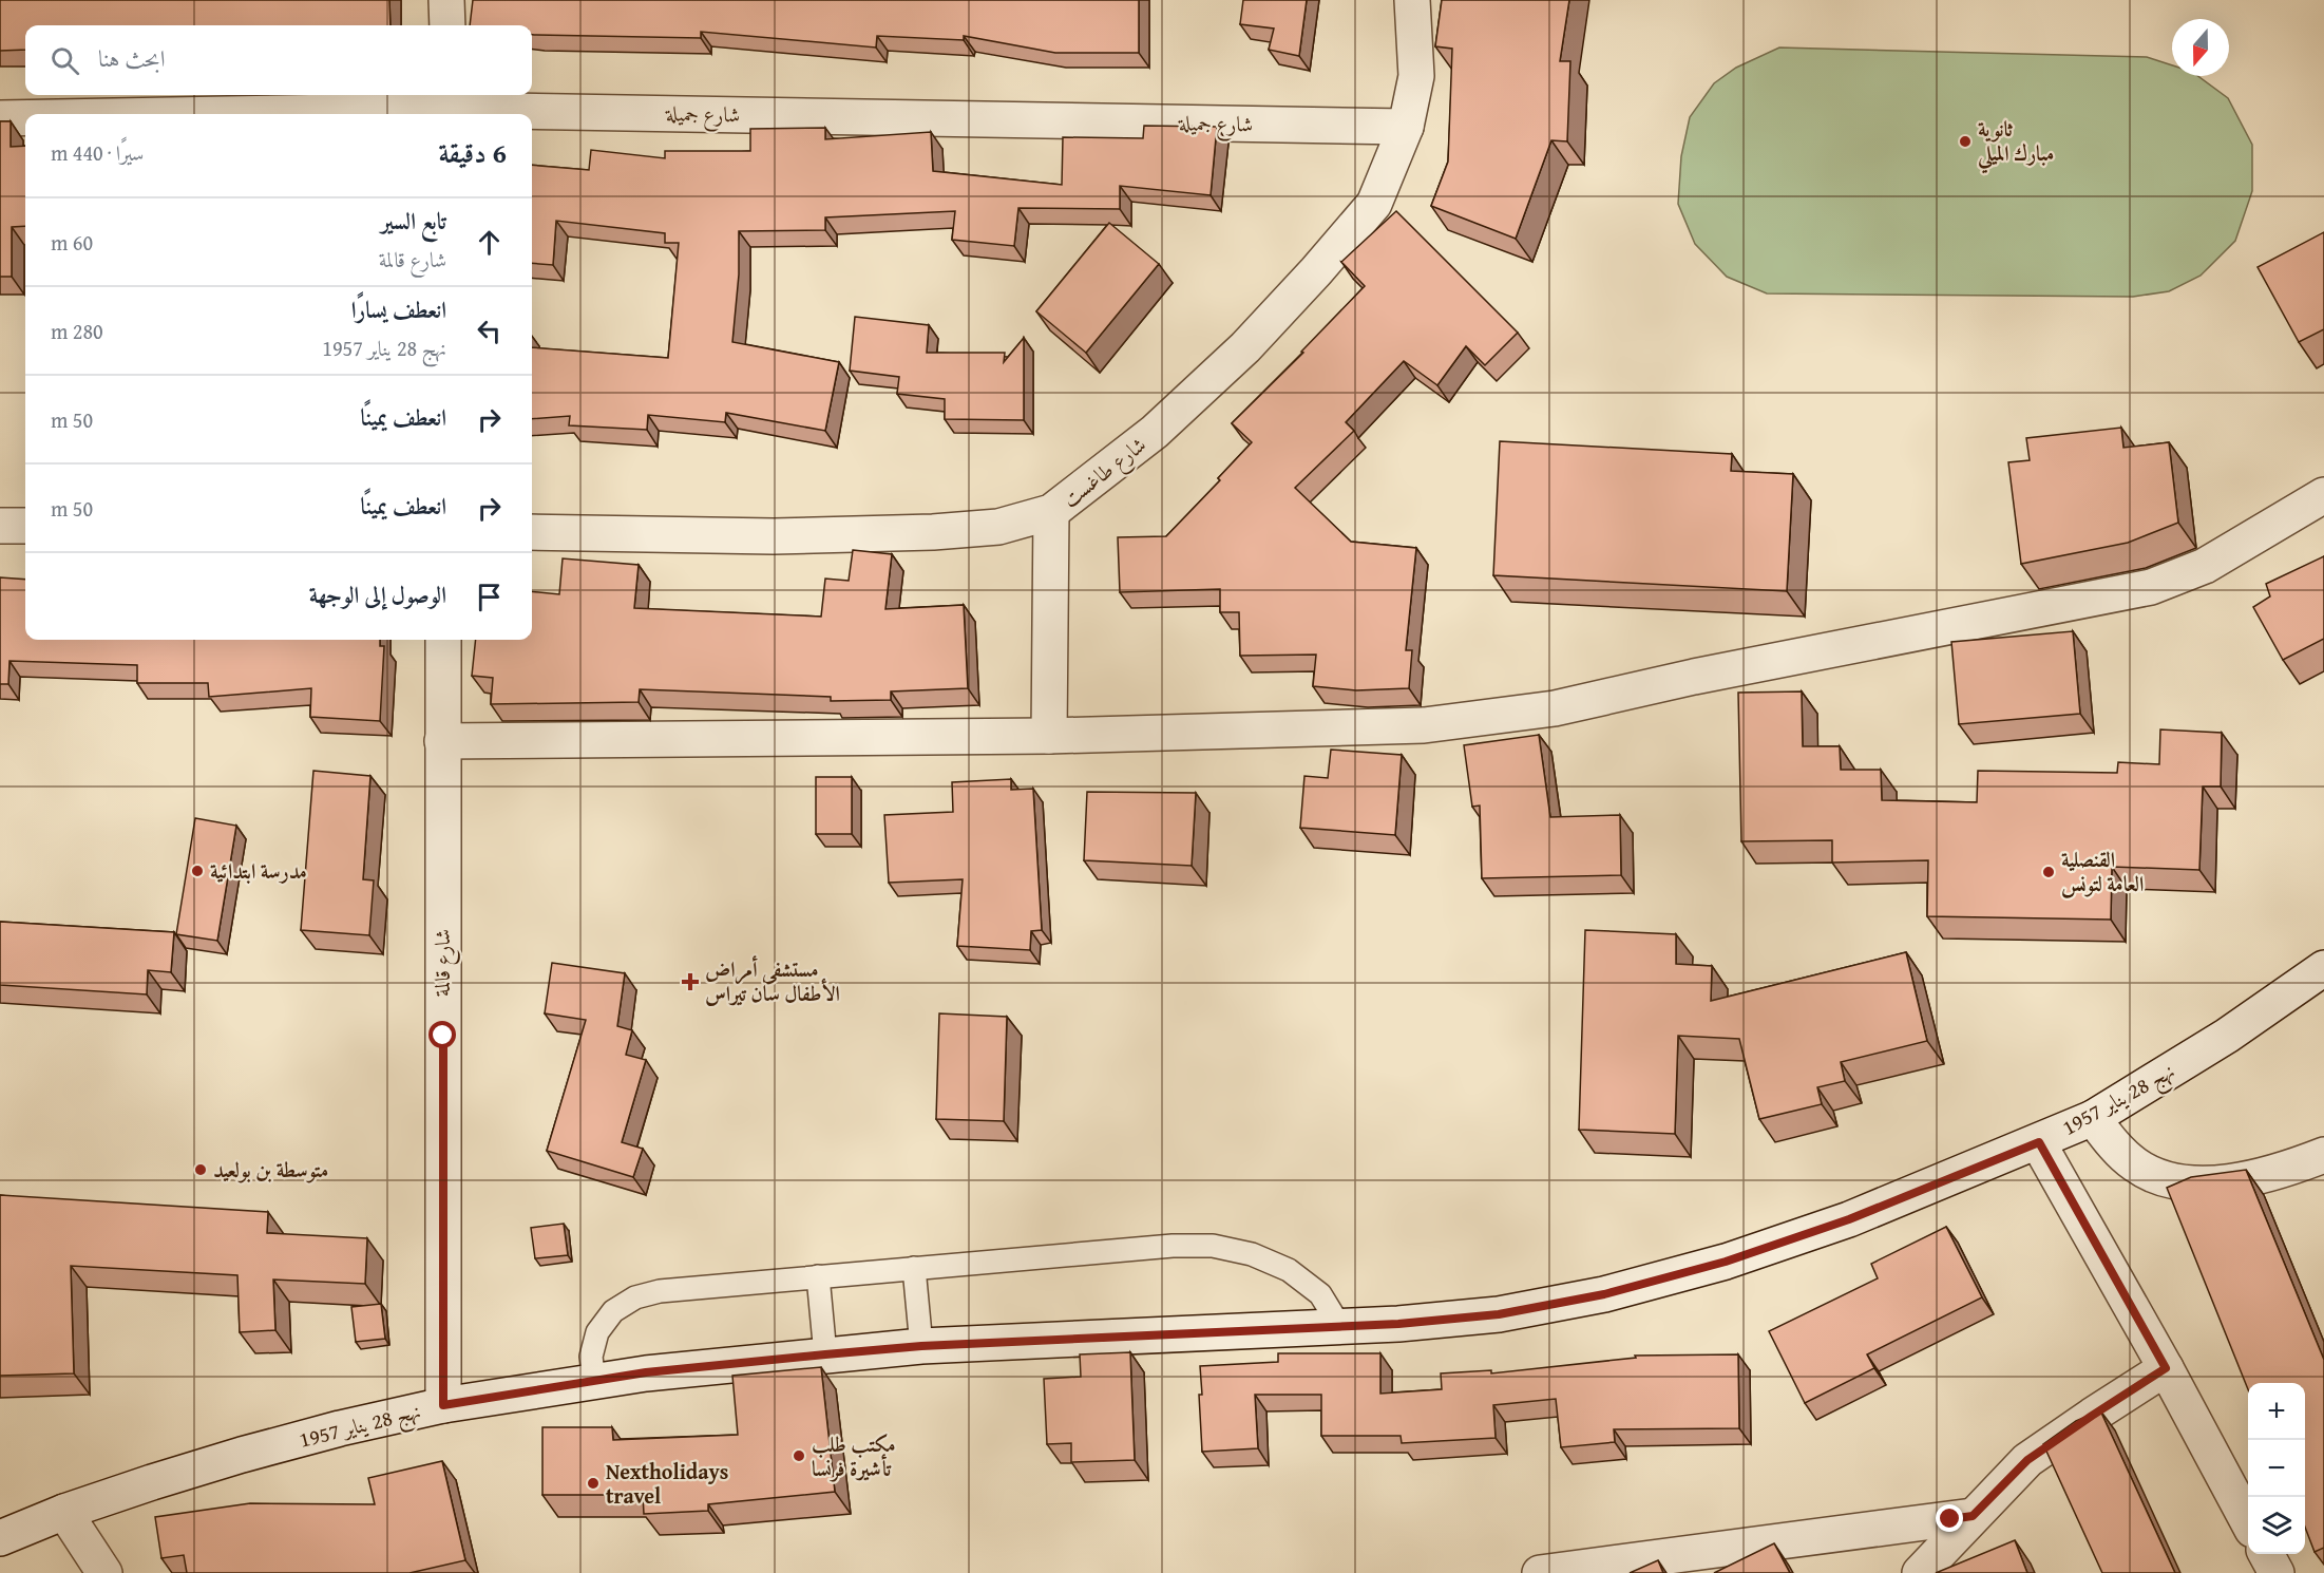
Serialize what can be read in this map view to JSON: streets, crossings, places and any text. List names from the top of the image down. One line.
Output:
{"streets":{"street":["شارع جميلة","شارع طاغست","شارع قالمة","نهج 28 يناير 1957"]},"crossings":[["شارع جميلة","شارع طاغست"],["شارع قالمة","نهج 28 يناير 1957"]],"places":{"other":["ثانوية مبارك الميلي","مدرسة ابتدائية","القنصلية العامة لتونس","متوسطة بن بولعيد","مكتب طلب تأشيرة فرنسا","Nextholidays travel"],"health":["مستشفى أمراض الأطفال سان تيراس"]},"north":"bottom","page":{"search":"ابحث هنا","heading":["6 دقيقة","سيرًا · 440 m"],"list":[["تابع السير","شارع قالمة","60 m"],["انعطف يسارًا","نهج 28 يناير 1957","280 m"],["انعطف يمينًا","50 m"],["انعطف يمينًا","50 m"],"الوصول إلى الوجهة"],"map_buttons":["+","−"]}}
